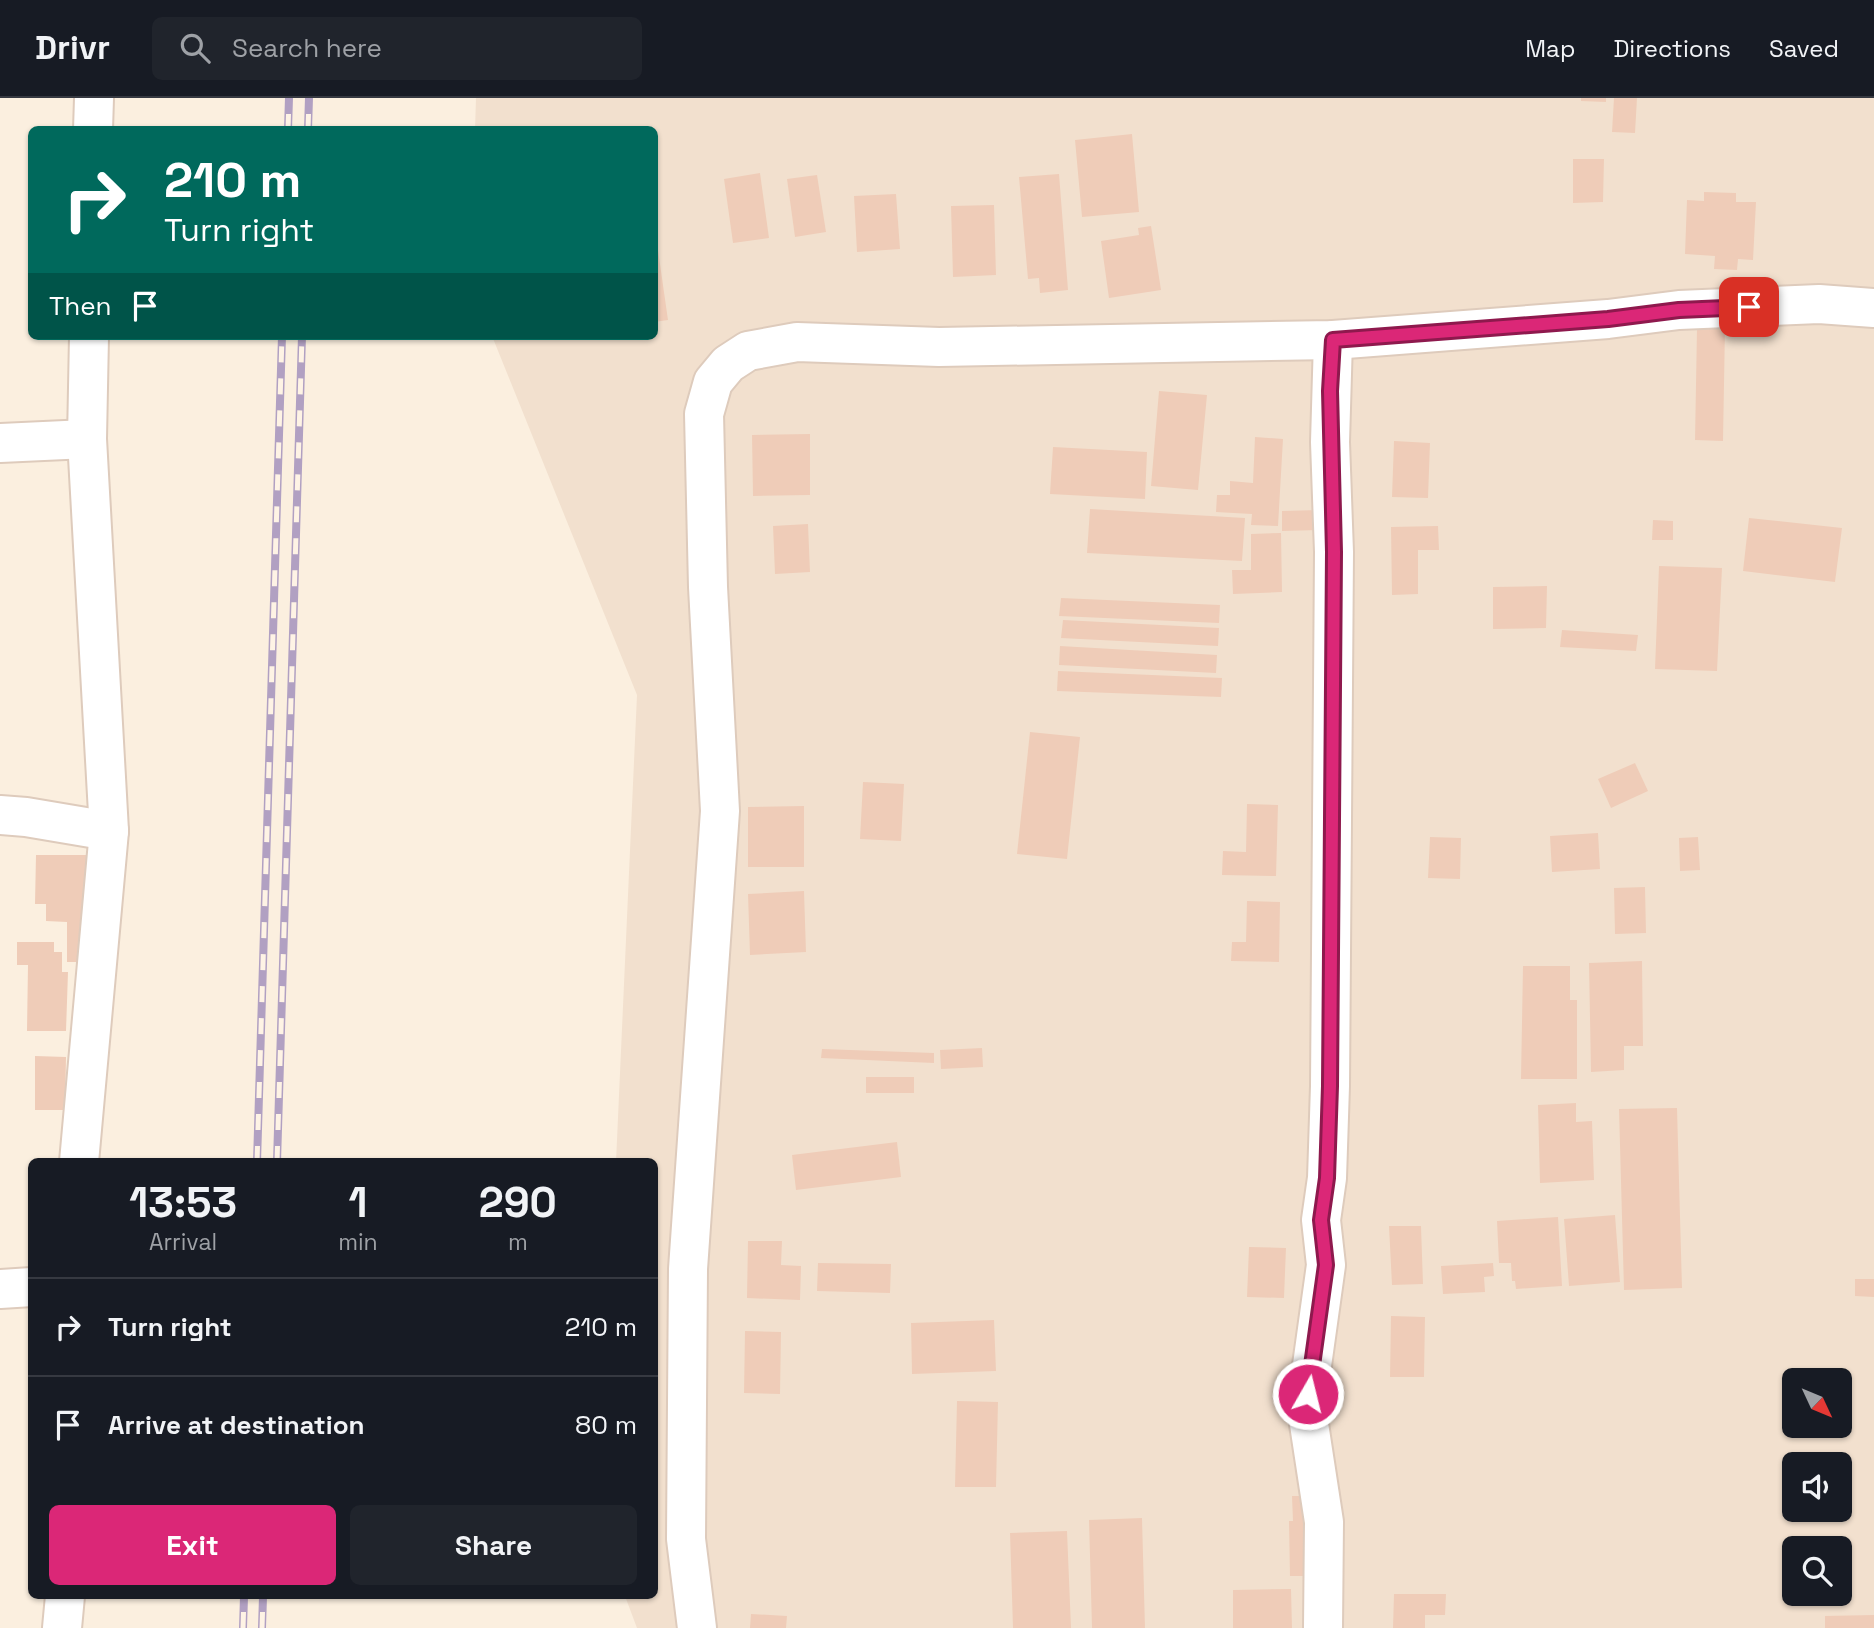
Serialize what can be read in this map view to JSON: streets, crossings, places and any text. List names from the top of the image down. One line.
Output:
{"north":"bottom right","page":{"header":"Drivr","search":"Search here","nav":["Map","Directions","Saved"],"turn":["210 m","Turn right"],"then":"Then","eta":["13:53","Arrival","1","min","290","m"],"list":[{"name":"Turn right","value":"210 m"},{"name":"Arrive at destination","value":"80 m"}],"buttons":["Exit","Share"]}}
